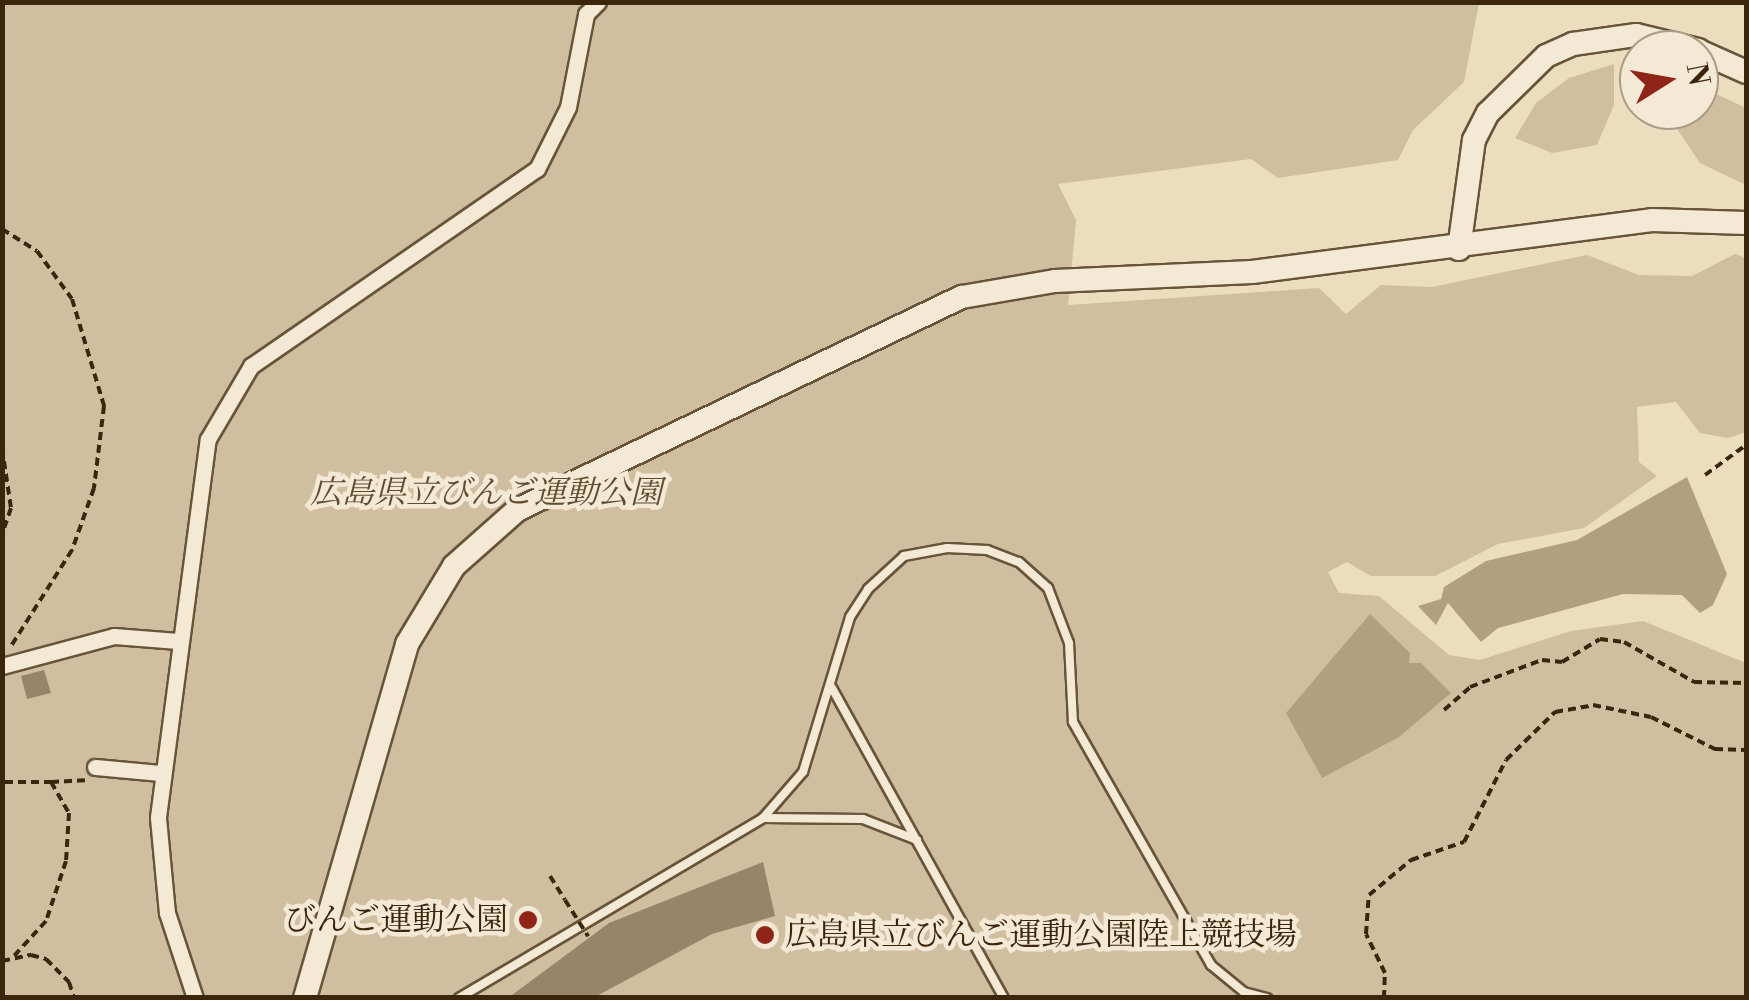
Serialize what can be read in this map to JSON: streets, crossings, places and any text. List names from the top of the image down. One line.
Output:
{"parks":["広島県立びんご運動公園"],"places":["びんご運動公園","広島県立びんご運動公園陸上競技場"],"north":"right"}
